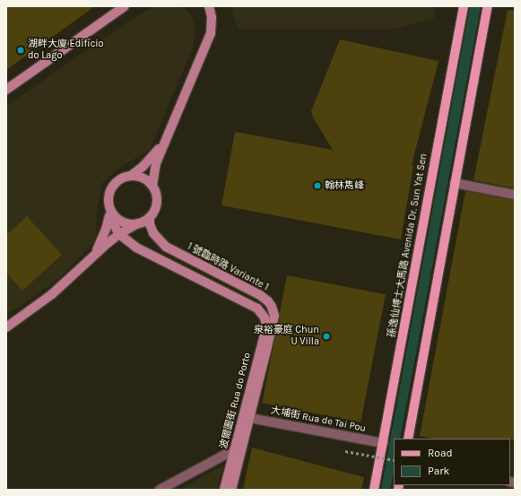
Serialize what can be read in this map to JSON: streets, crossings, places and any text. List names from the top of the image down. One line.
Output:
{"streets":{"main road":["孫逸仙博士大馬路 Avenida Dr. Sun Yat Sen"],"street":["1 號臨時路 Variante 1","波爾圖街 Rua do Porto","大埔街 Rua de Tai Pou"]},"crossings":[["孫逸仙博士大馬路 Avenida Dr. Sun Yat Sen","大埔街 Rua de Tai Pou"],["1 號臨時路 Variante 1","波爾圖街 Rua do Porto"],["波爾圖街 Rua do Porto","大埔街 Rua de Tai Pou"]],"places":["湖畔大廈 Edifício do Lago","翰林雋峰","泉裕豪庭 Chun U Villa"],"legend":["Road","Park"]}
